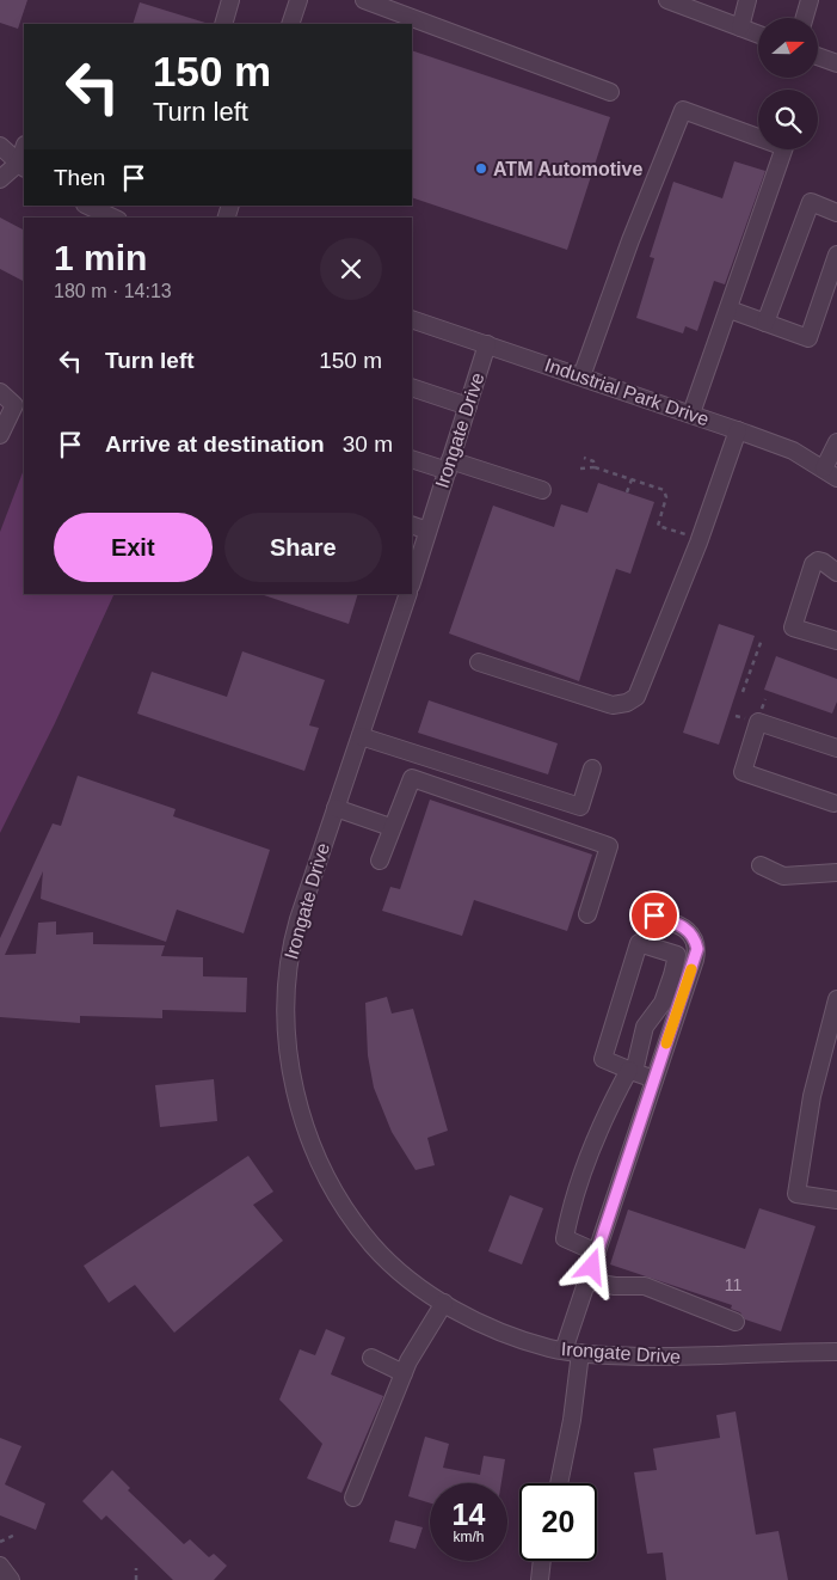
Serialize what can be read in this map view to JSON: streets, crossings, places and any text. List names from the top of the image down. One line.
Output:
{"streets":{"street":["Industrial Park Drive","Irongate Drive"]},"crossings":[["Industrial Park Drive","Irongate Drive"]],"places":["ATM Automotive"],"house_numbers":["11"],"north":"right","page":{"turn":["150 m","Turn left"],"then":"Then","heading":["1 min","180 m · 14:13"],"list":[{"name":"Turn left","value":"150 m"},{"name":"Arrive at destination","value":"30 m"}],"buttons":["Exit","Share"],"speed":"14 km/h","limit":"20"}}
